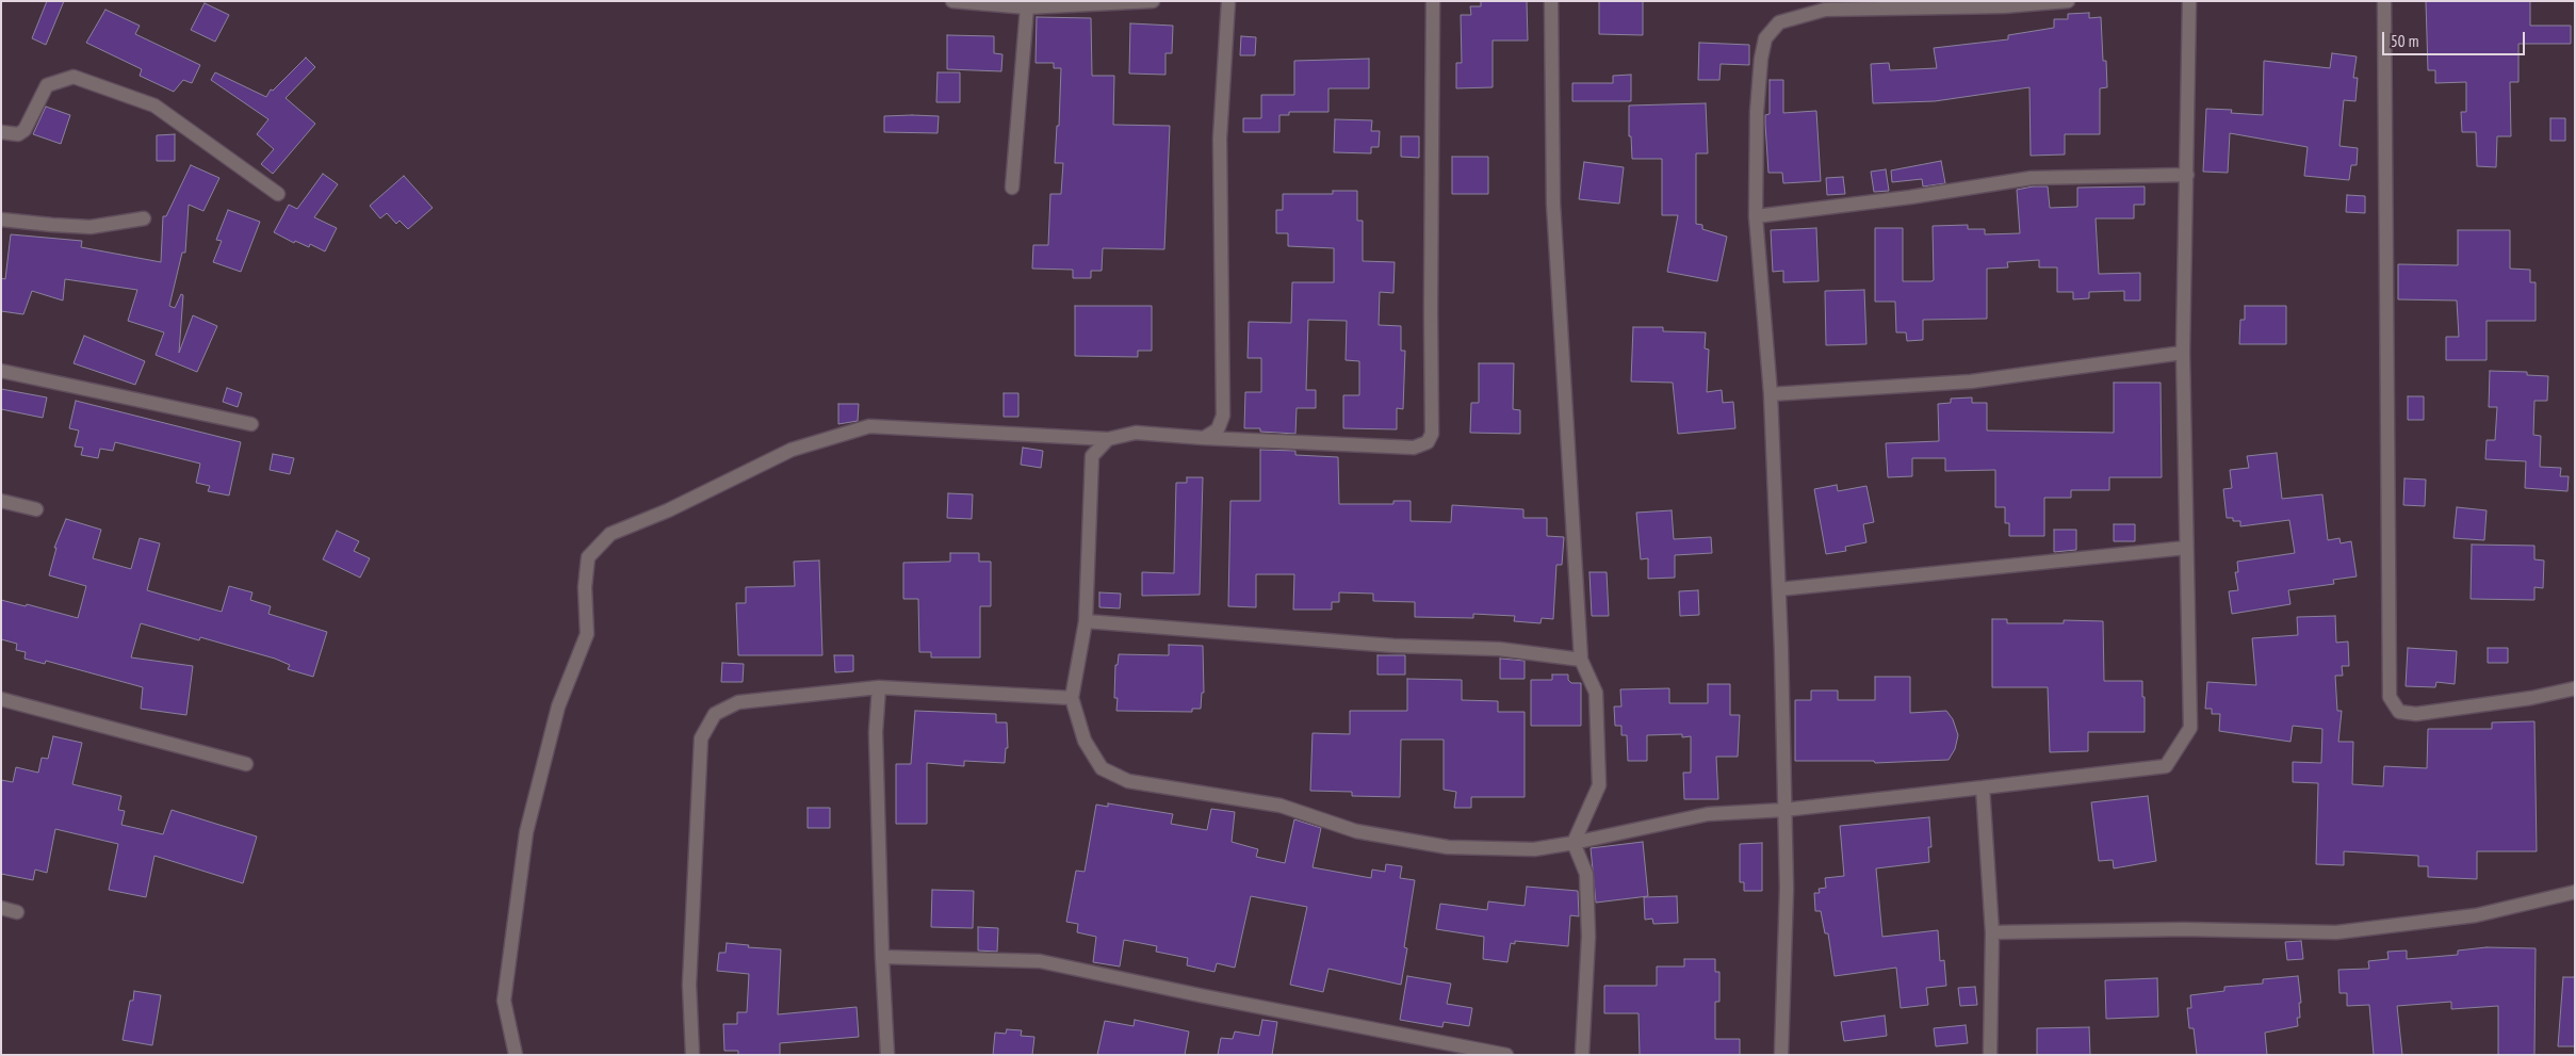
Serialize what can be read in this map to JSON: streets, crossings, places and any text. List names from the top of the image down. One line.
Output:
{"scale_bar":"50 m"}
